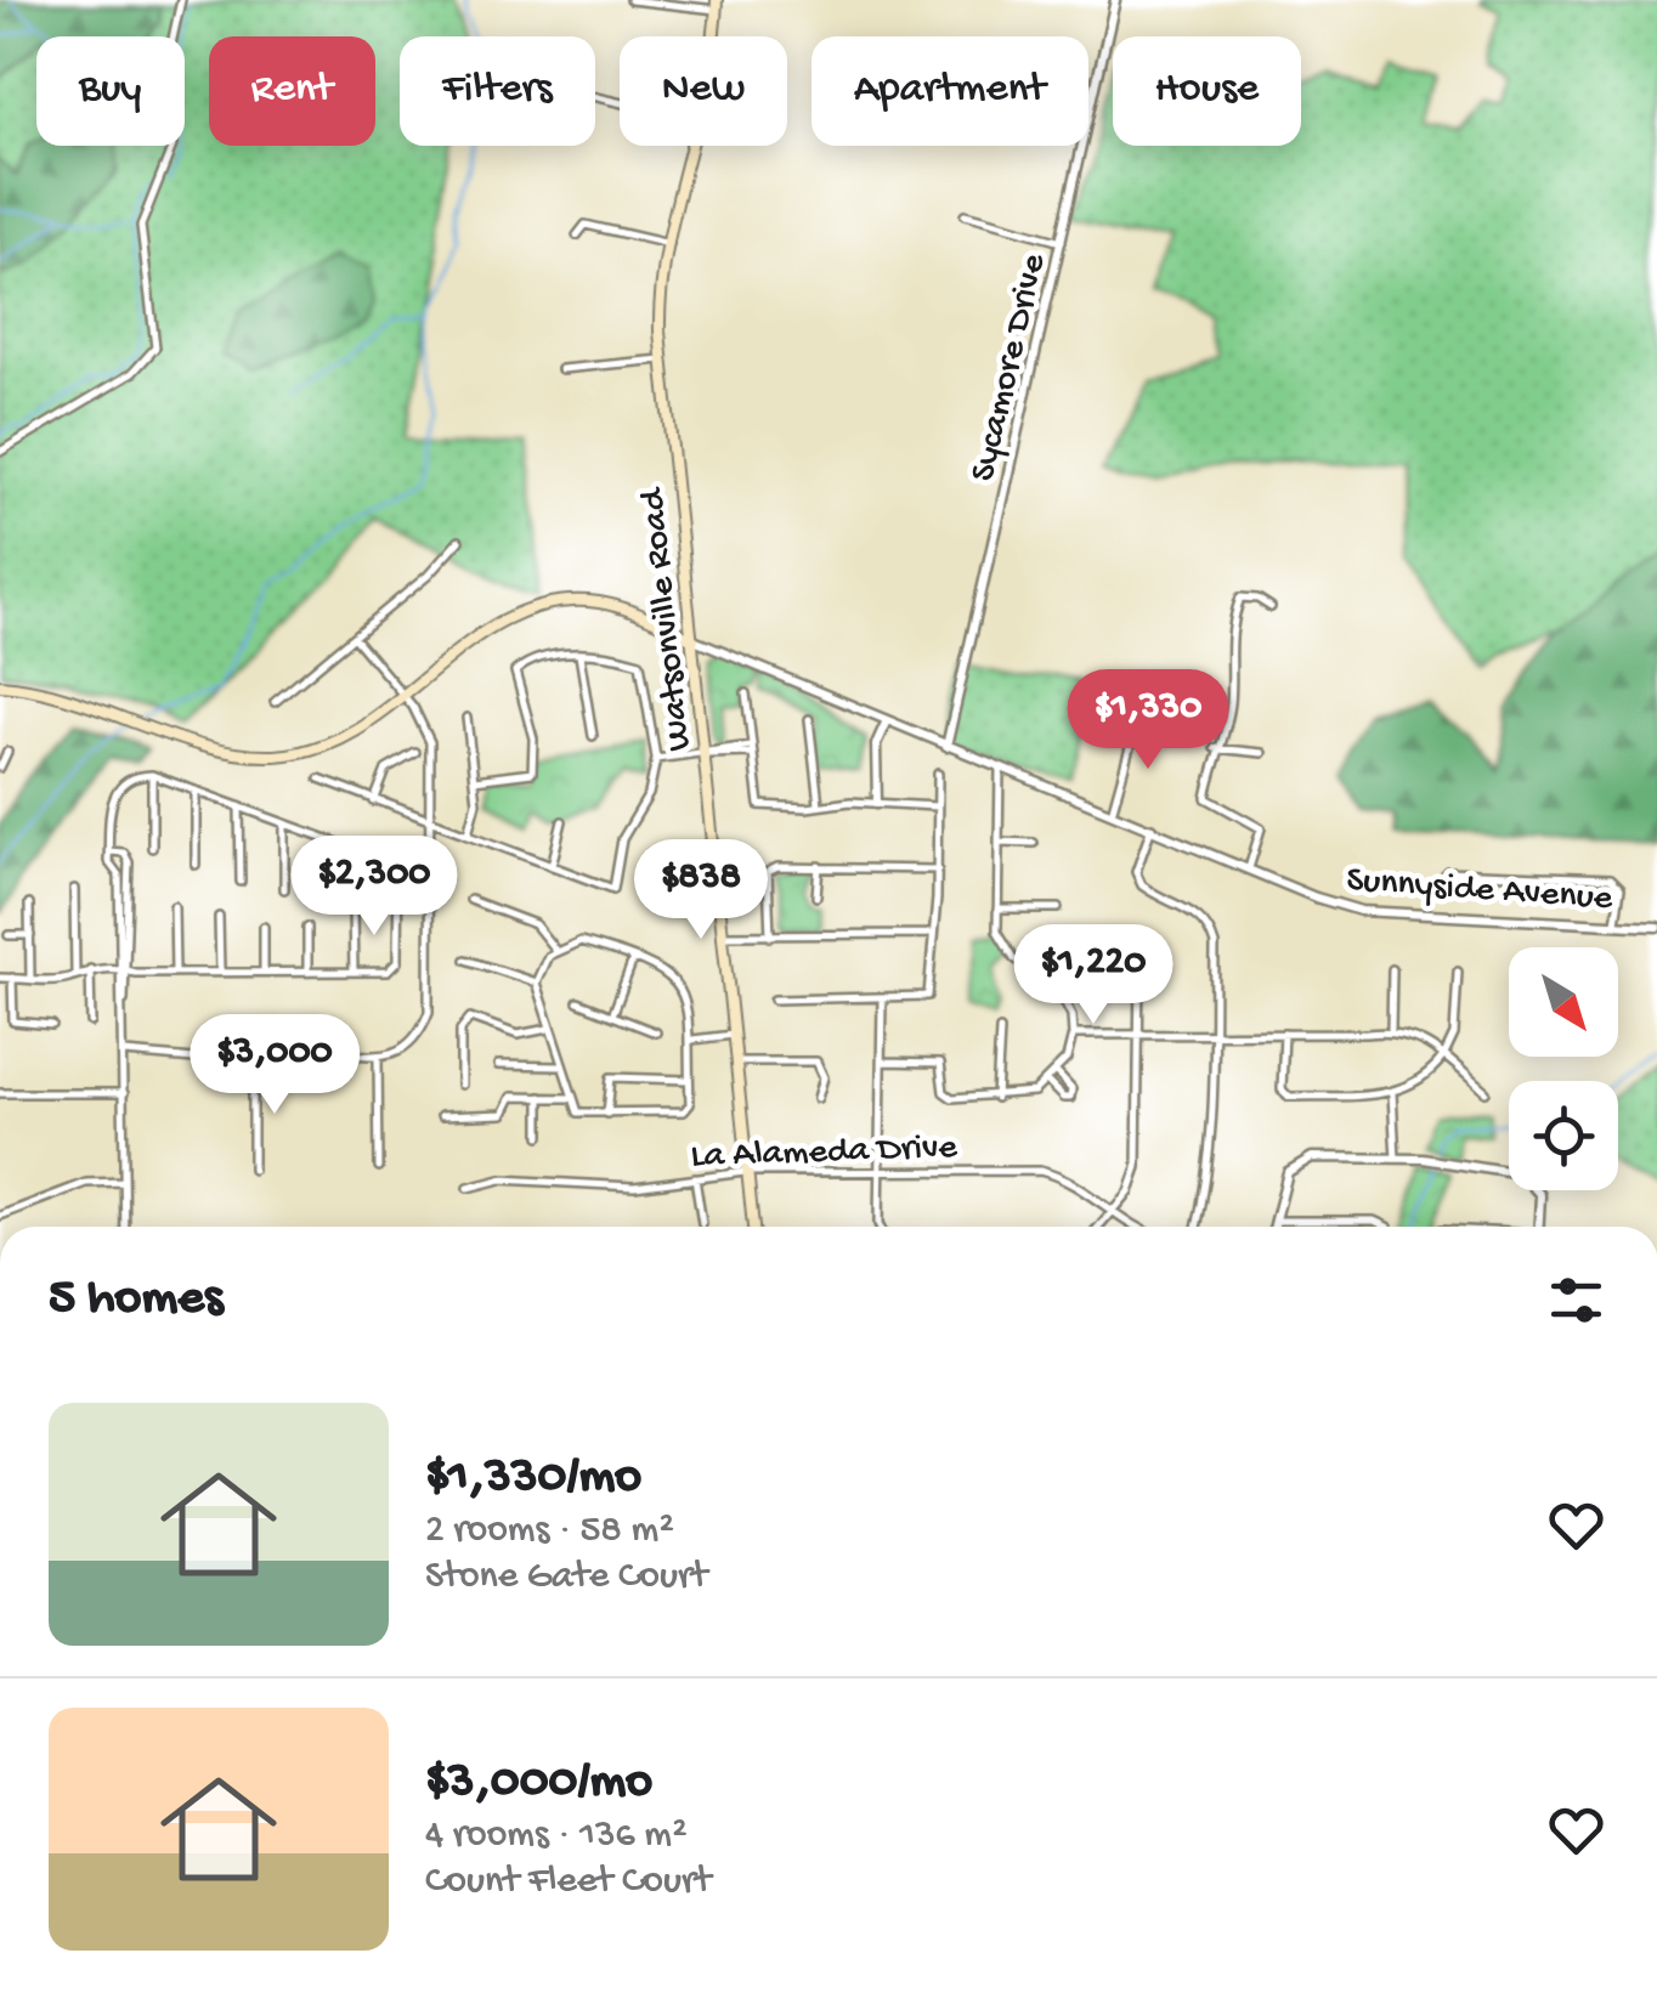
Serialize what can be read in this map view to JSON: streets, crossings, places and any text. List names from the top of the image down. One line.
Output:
{"streets":{"main road":["Watsonville Road"],"street":["Sycamore Drive","Sunnyside Avenue","La Alameda Drive"]},"crossings":[["Sycamore Drive","Sunnyside Avenue"],["Watsonville Road","Sunnyside Avenue"],["Watsonville Road","La Alameda Drive"]],"north":"bottom right","page":{"chip":["Buy","Rent","Filters","New","Apartment","House"],"price":["$1,330","$2,300","$838","$1,220","$3,000"],"heading":"5 homes","list":[{"name":"$1,330/mo","note":"2 rooms · 58 m² · Stone Gate Court"},{"name":"$3,000/mo","note":"4 rooms · 136 m² · Count Fleet Court"}]}}
